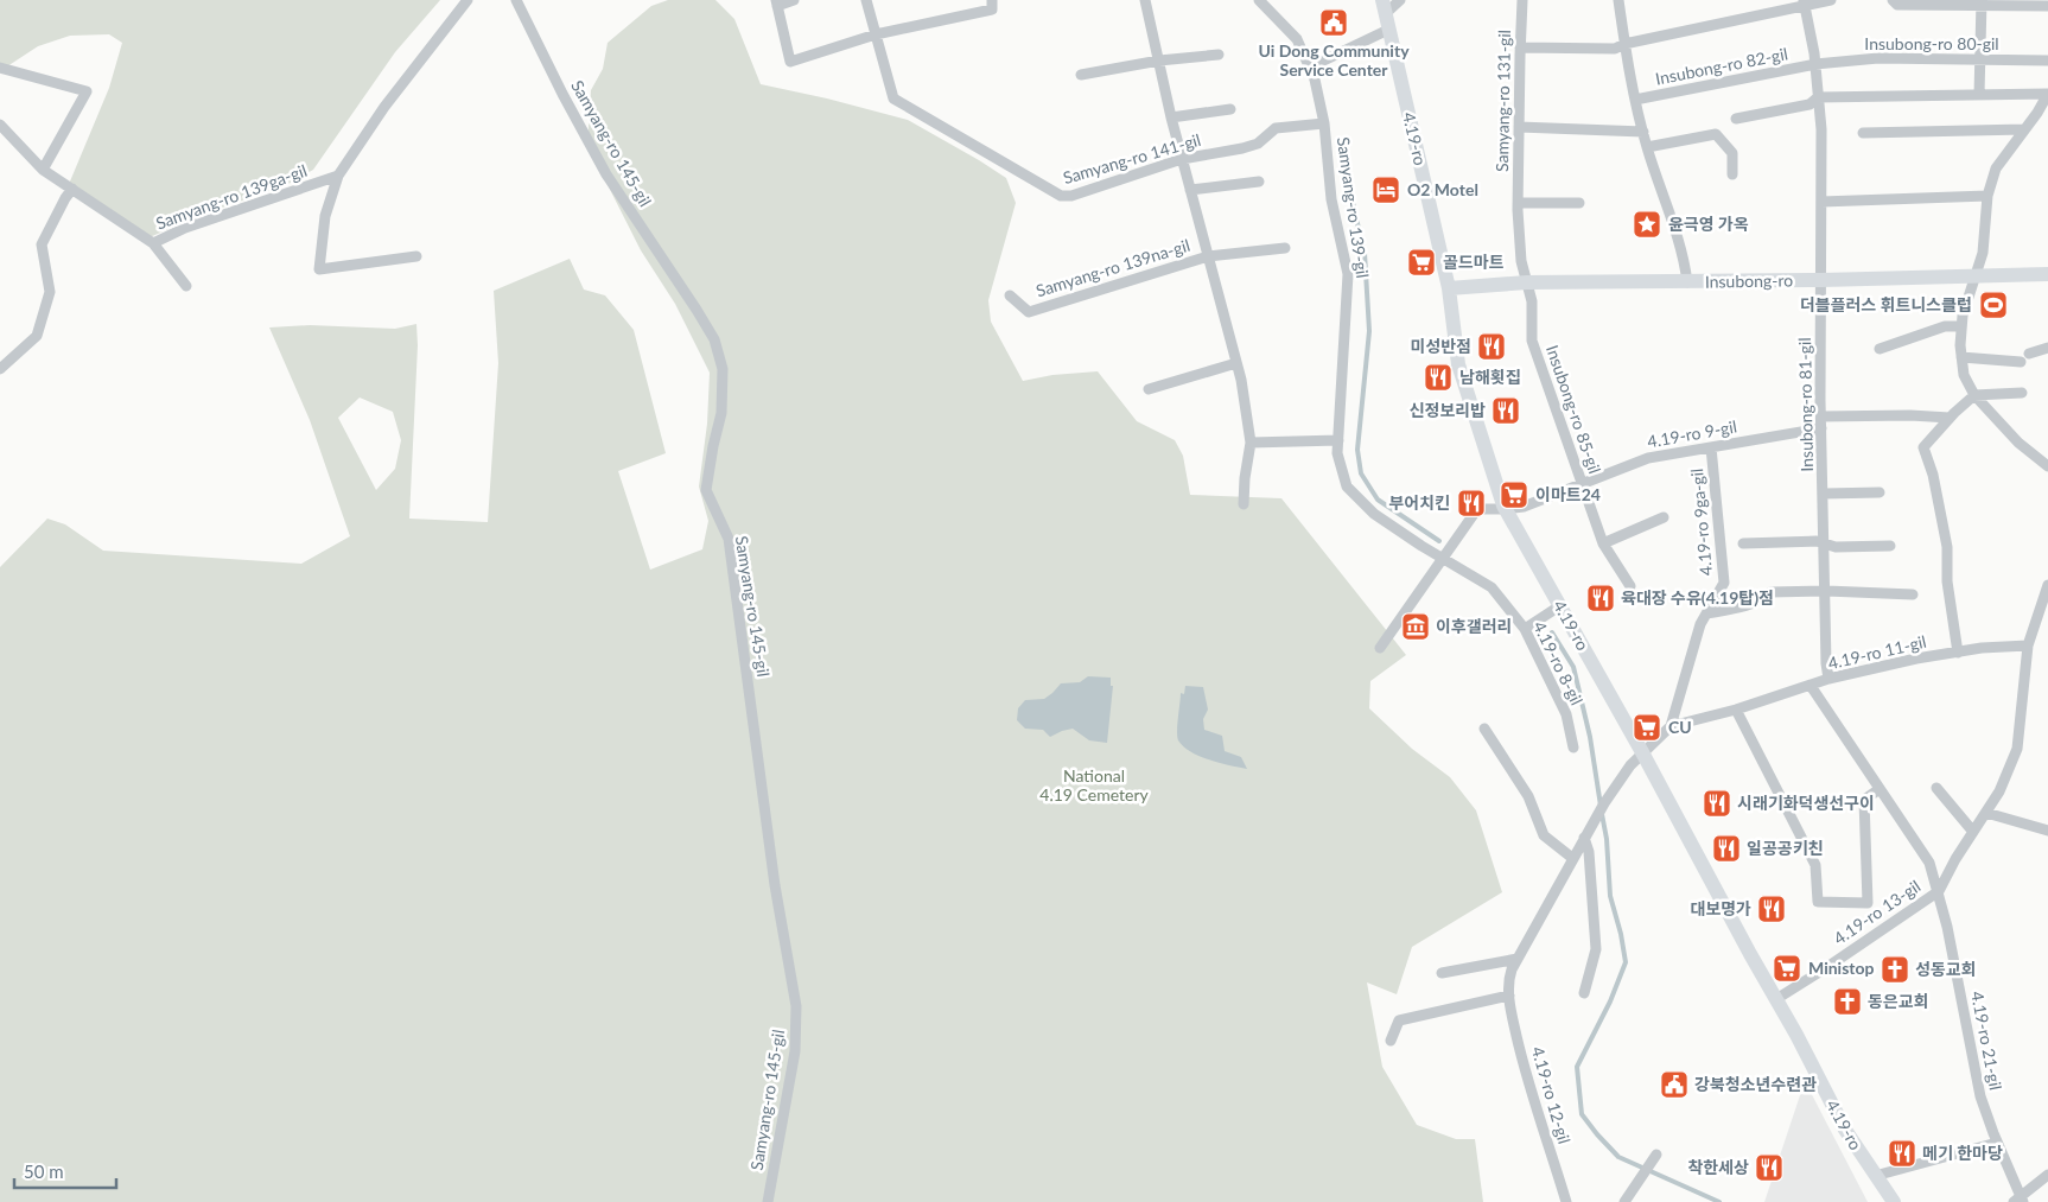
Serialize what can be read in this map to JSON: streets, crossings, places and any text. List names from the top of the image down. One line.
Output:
{"streets":{"street":["Insubong-ro 80-gil","Insubong-ro 82-gil","Samyang-ro 131-gil","4.19-ro","Samyang-ro 145-gil","Samyang-ro 141-gil","Samyang-ro 139ga-gil","Samyang-ro 139-gil","Samyang-ro 139na-gil","Insubong-ro","Insubong-ro 81-gil","Insubong-ro 85-gil","4.19-ro 9-gil","4.19-ro 9ga-gil","4.19-ro 11-gil","4.19-ro 8-gil","4.19-ro 13-gil","4.19-ro 21-gil","4.19-ro 12-gil"]},"crossings":[["Insubong-ro 80-gil","Insubong-ro 82-gil"],["Samyang-ro 131-gil","Insubong-ro"],["Samyang-ro 131-gil","Insubong-ro 85-gil"],["4.19-ro","Insubong-ro"],["4.19-ro","4.19-ro 9-gil"],["4.19-ro","4.19-ro 11-gil"],["4.19-ro","4.19-ro 13-gil"],["4.19-ro","4.19-ro 12-gil"],["Samyang-ro 141-gil","Samyang-ro 139-gil"],["Samyang-ro 141-gil","Samyang-ro 139na-gil"],["Samyang-ro 139-gil","4.19-ro 8-gil"],["Insubong-ro","Insubong-ro 81-gil"],["Insubong-ro","Insubong-ro 85-gil"],["Insubong-ro 81-gil","4.19-ro 9-gil"],["Insubong-ro 81-gil","4.19-ro 11-gil"],["Insubong-ro 85-gil","4.19-ro 9-gil"],["4.19-ro 9-gil","4.19-ro 9ga-gil"],["4.19-ro 9ga-gil","4.19-ro 11-gil"],["4.19-ro 11-gil","4.19-ro 13-gil"],["4.19-ro 11-gil","4.19-ro 21-gil"],["4.19-ro 11-gil","4.19-ro 12-gil"],["4.19-ro 13-gil","4.19-ro 21-gil"]],"parks":["National 4.19 Cemetery"],"places":{"public building":["Ui Dong Community Service Center","강북청소년수련관"],"hotel":["O2 Motel"],"place":["윤극영 가옥"],"supermarket":["골드마트","이마트24","CU","Ministop"],"sports":["더블플러스 휘트니스클럽"],"restaurant":["미성반점","남해횟집","신정보리밥","부어치킨","육대장 수유(4.19탑)점","시래기화덕생선구이","일공공키친","대보명가","메기 한마당","착한세상"],"museum":["이후갤러리"],"church":["성동교회","동은교회"]},"scale_bar":"50 m"}
